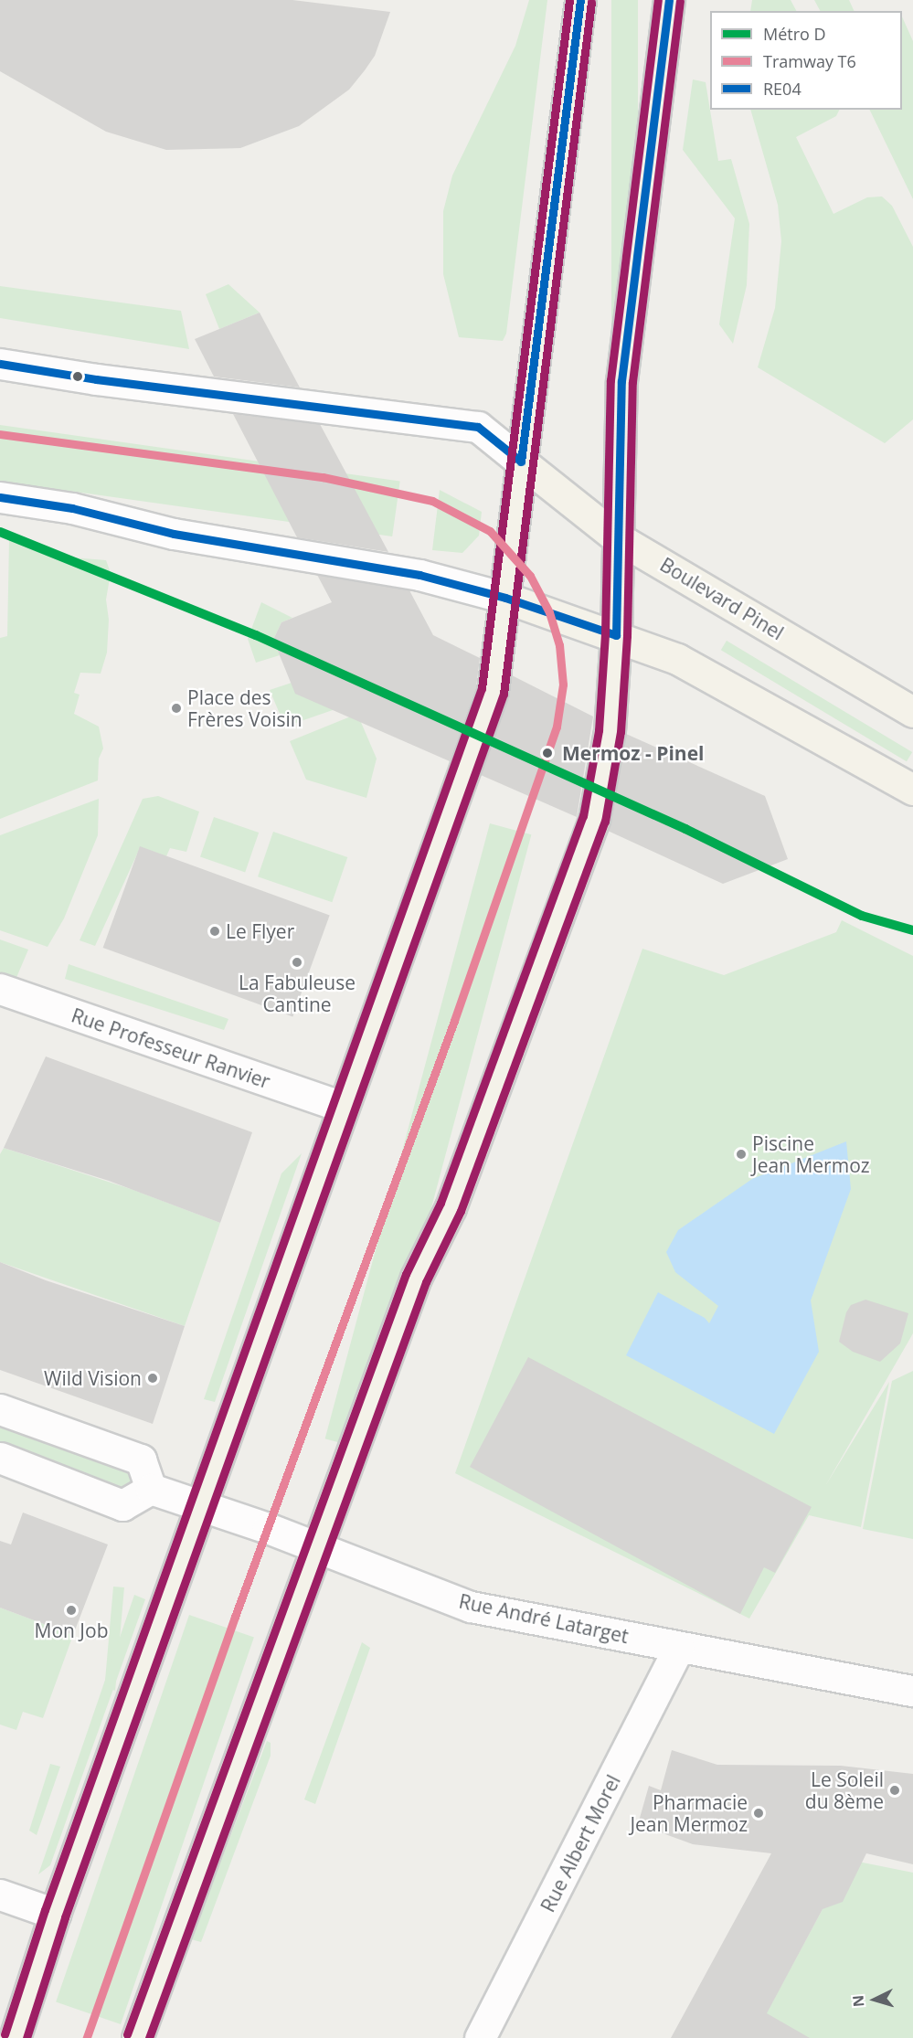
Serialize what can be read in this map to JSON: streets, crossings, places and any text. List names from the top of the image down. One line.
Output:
{"streets":{"main road":["Boulevard Pinel"],"street":["Rue Professeur Ranvier","Rue André Latarget","Rue Albert Morel"]},"crossings":[["Rue André Latarget","Rue Albert Morel"]],"places":["Place des Frères Voisin","Mermoz - Pinel","Le Flyer","La Fabuleuse Cantine","Piscine Jean Mermoz","Wild Vision","Mon Job","Le Soleil du 8ème","Pharmacie Jean Mermoz"],"lines":["transit line RE04","tram line T6","metro line D"],"legend":["Métro D","Tramway T6","RE04"],"north":"left"}
